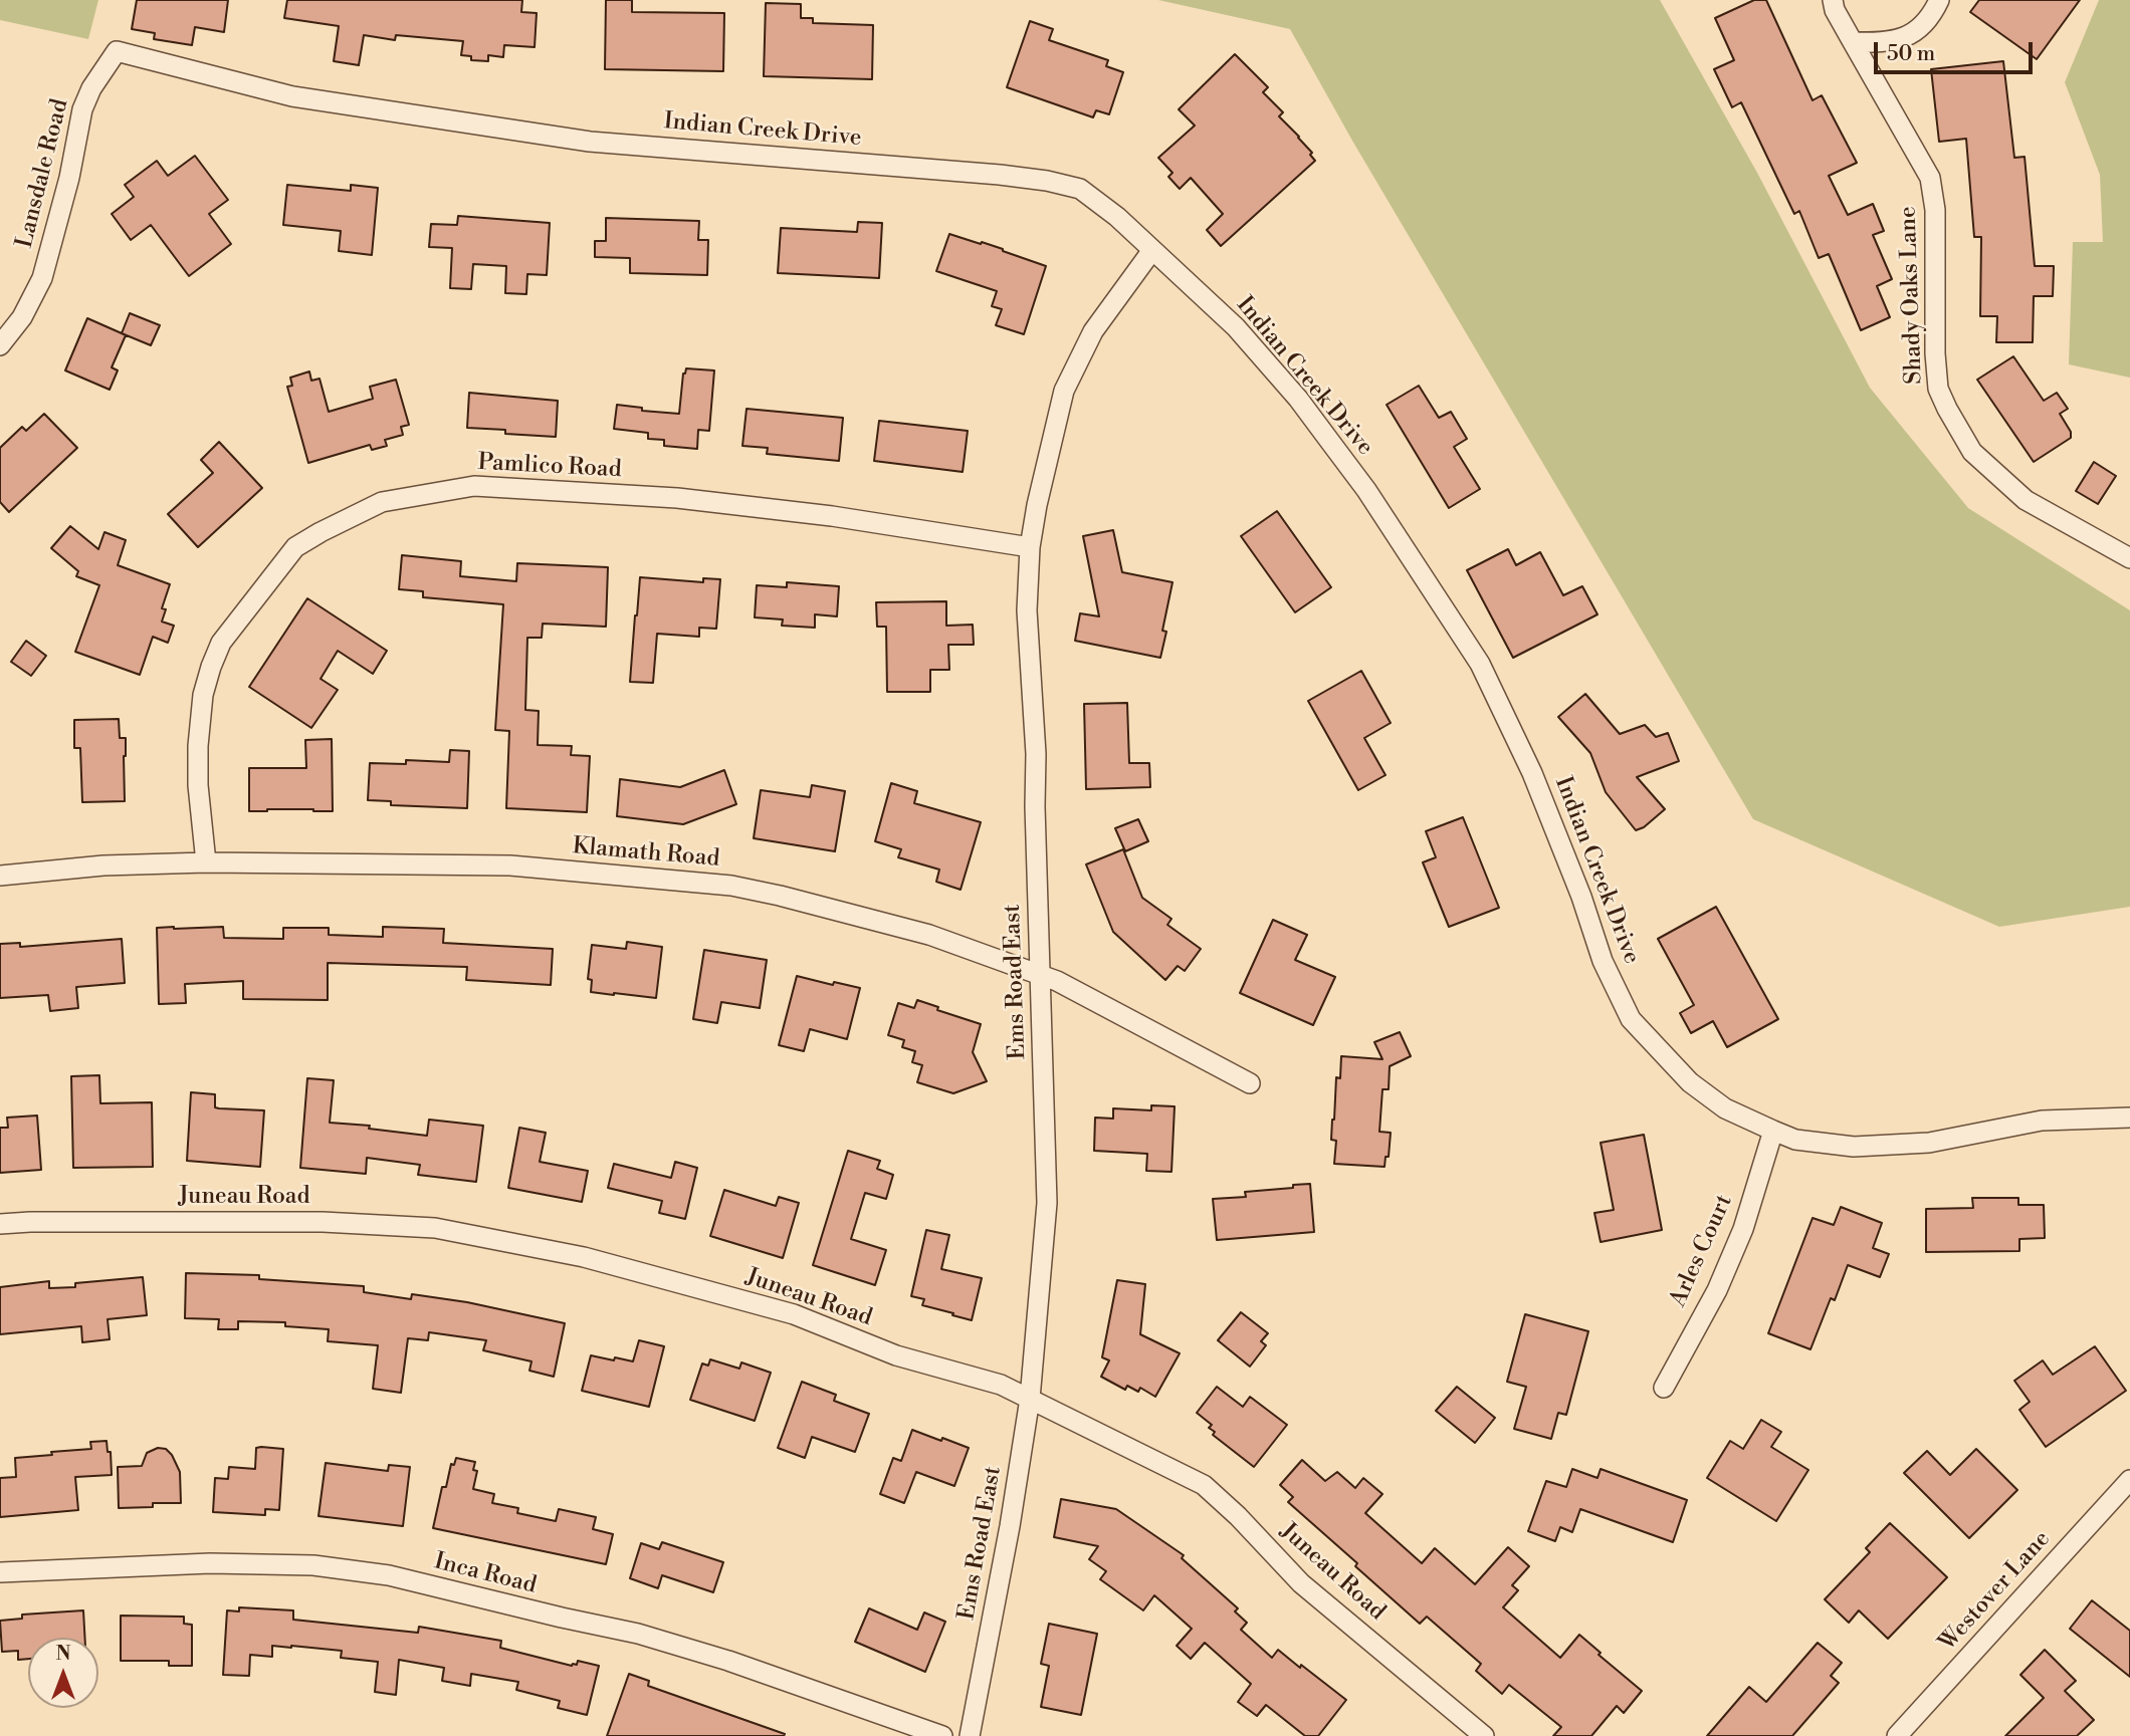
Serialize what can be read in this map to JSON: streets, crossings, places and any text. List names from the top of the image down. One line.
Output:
{"streets":{"street":["Indian Creek Drive","Lansdale Road","Shady Oaks Lane","Pamlico Road","Klamath Road","Ems Road East","Juneau Road","Arles Court","Inca Road","Westover Lane"]},"crossings":[["Indian Creek Drive","Lansdale Road"],["Indian Creek Drive","Ems Road East"],["Indian Creek Drive","Arles Court"],["Pamlico Road","Klamath Road"],["Pamlico Road","Ems Road East"],["Klamath Road","Ems Road East"],["Ems Road East","Juneau Road"]],"scale_bar":"50 m","north":"top"}
